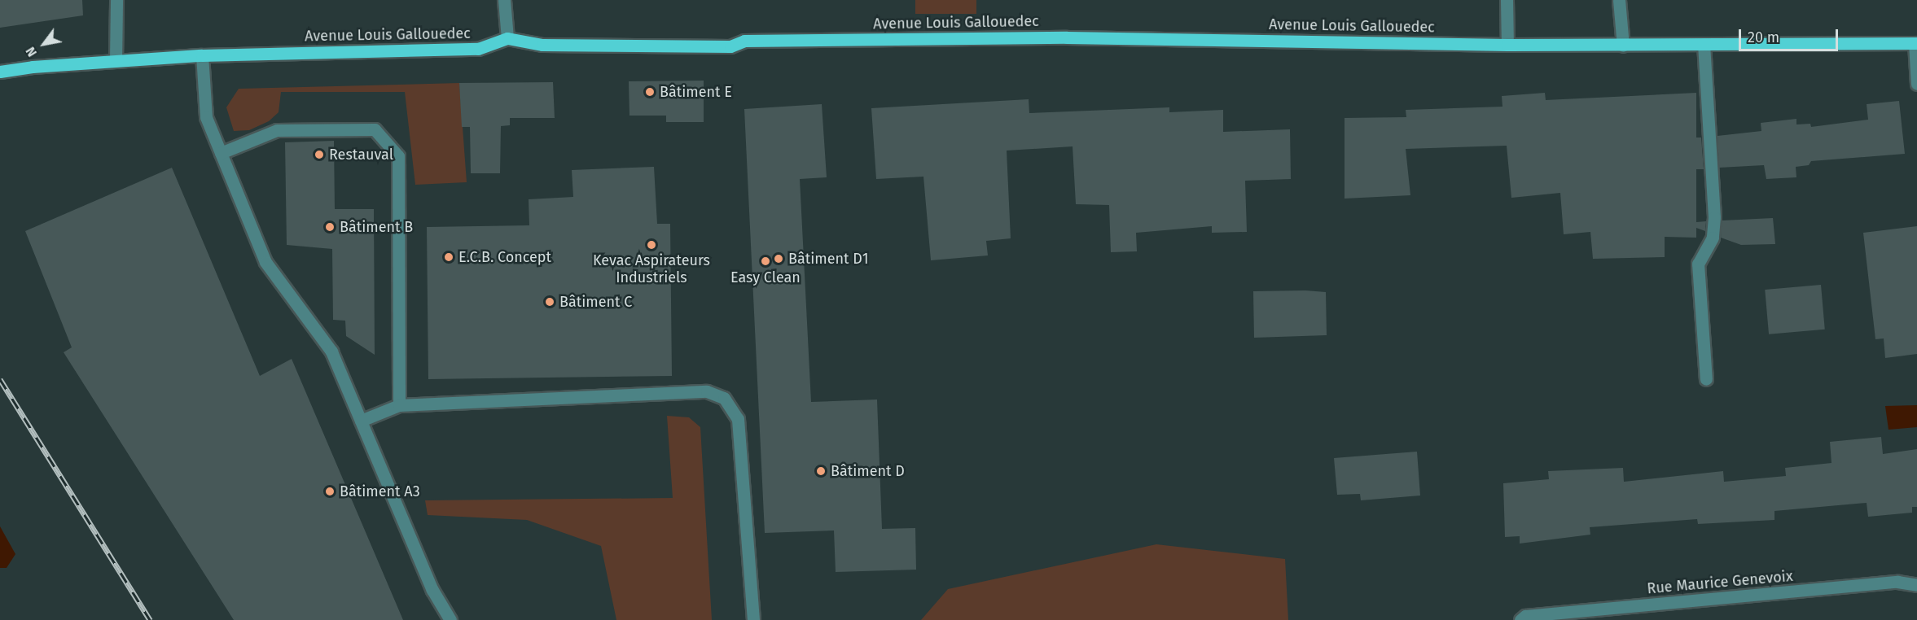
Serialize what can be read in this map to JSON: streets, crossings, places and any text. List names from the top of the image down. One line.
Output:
{"streets":{"main road":["Avenue Louis Gallouedec"],"street":["Rue Maurice Genevoix"]},"places":["Bâtiment E","Restauval","Bâtiment B","Kevac Aspirateurs Industriels","E.C.B. Concept","Bâtiment D1","Easy Clean","Bâtiment C","Bâtiment D","Bâtiment A3"],"scale_bar":"20 m","north":"bottom left"}
